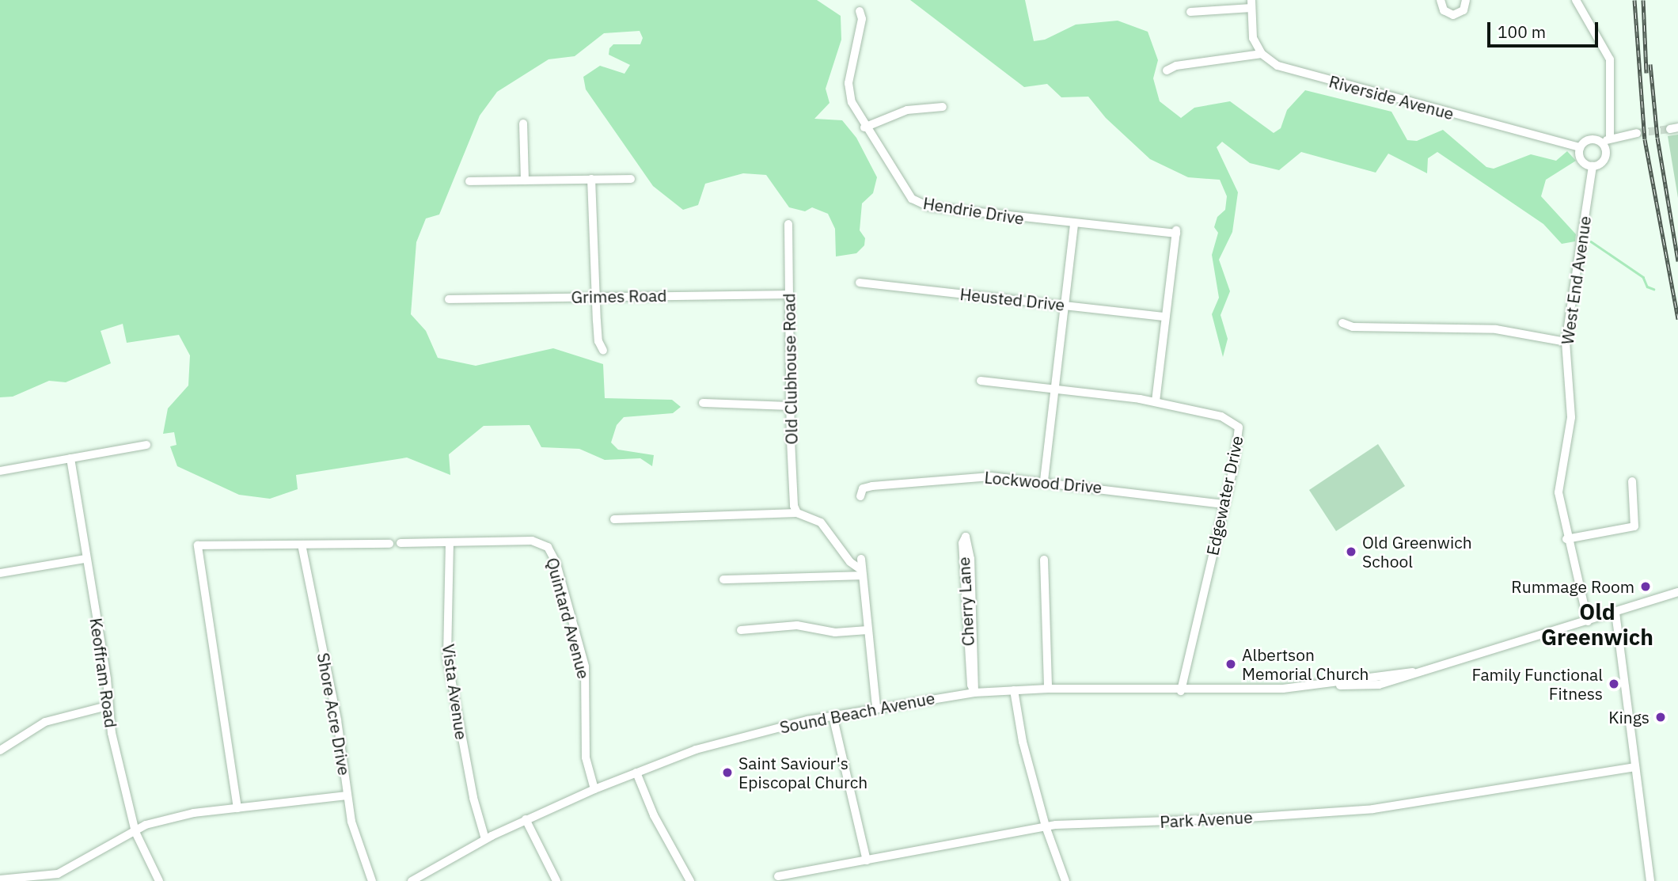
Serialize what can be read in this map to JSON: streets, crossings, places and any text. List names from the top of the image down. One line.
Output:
{"streets":{"street":["Riverside Avenue","Hendrie Drive","West End Avenue","Grimes Road","Heusted Drive","Old Clubhouse Road","Lockwood Drive","Edgewater Drive","Cherry Lane","Quintard Avenue","Keoffram Road","Vista Avenue","Sound Beach Avenue","Shore Acre Drive","Park Avenue"]},"crossings":[["Riverside Avenue","West End Avenue"],["Hendrie Drive","Heusted Drive"],["West End Avenue","Sound Beach Avenue"],["Grimes Road","Old Clubhouse Road"],["Lockwood Drive","Edgewater Drive"],["Edgewater Drive","Sound Beach Avenue"],["Cherry Lane","Sound Beach Avenue"],["Quintard Avenue","Vista Avenue"],["Quintard Avenue","Sound Beach Avenue"],["Vista Avenue","Sound Beach Avenue"]],"districts":["Old Greenwich"],"places":["Old Greenwich School","Rummage Room","Albertson Memorial Church","Family Functional Fitness","Kings","Saint Saviour's Episcopal Church"],"scale_bar":"100 m"}
